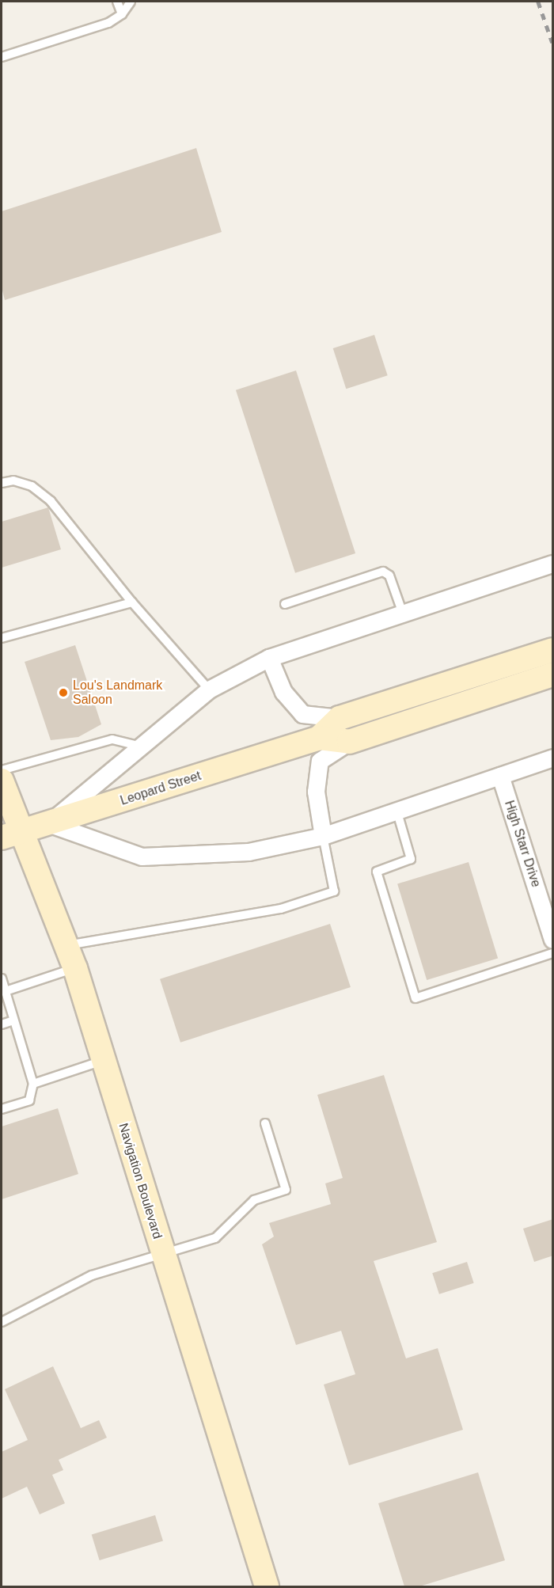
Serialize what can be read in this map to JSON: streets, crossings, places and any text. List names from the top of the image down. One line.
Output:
{"streets":{"main road":["Leopard Street","Navigation Boulevard"],"street":["High Starr Drive"]},"crossings":[["Leopard Street","Navigation Boulevard"]],"places":["Lou's Landmark Saloon"]}
